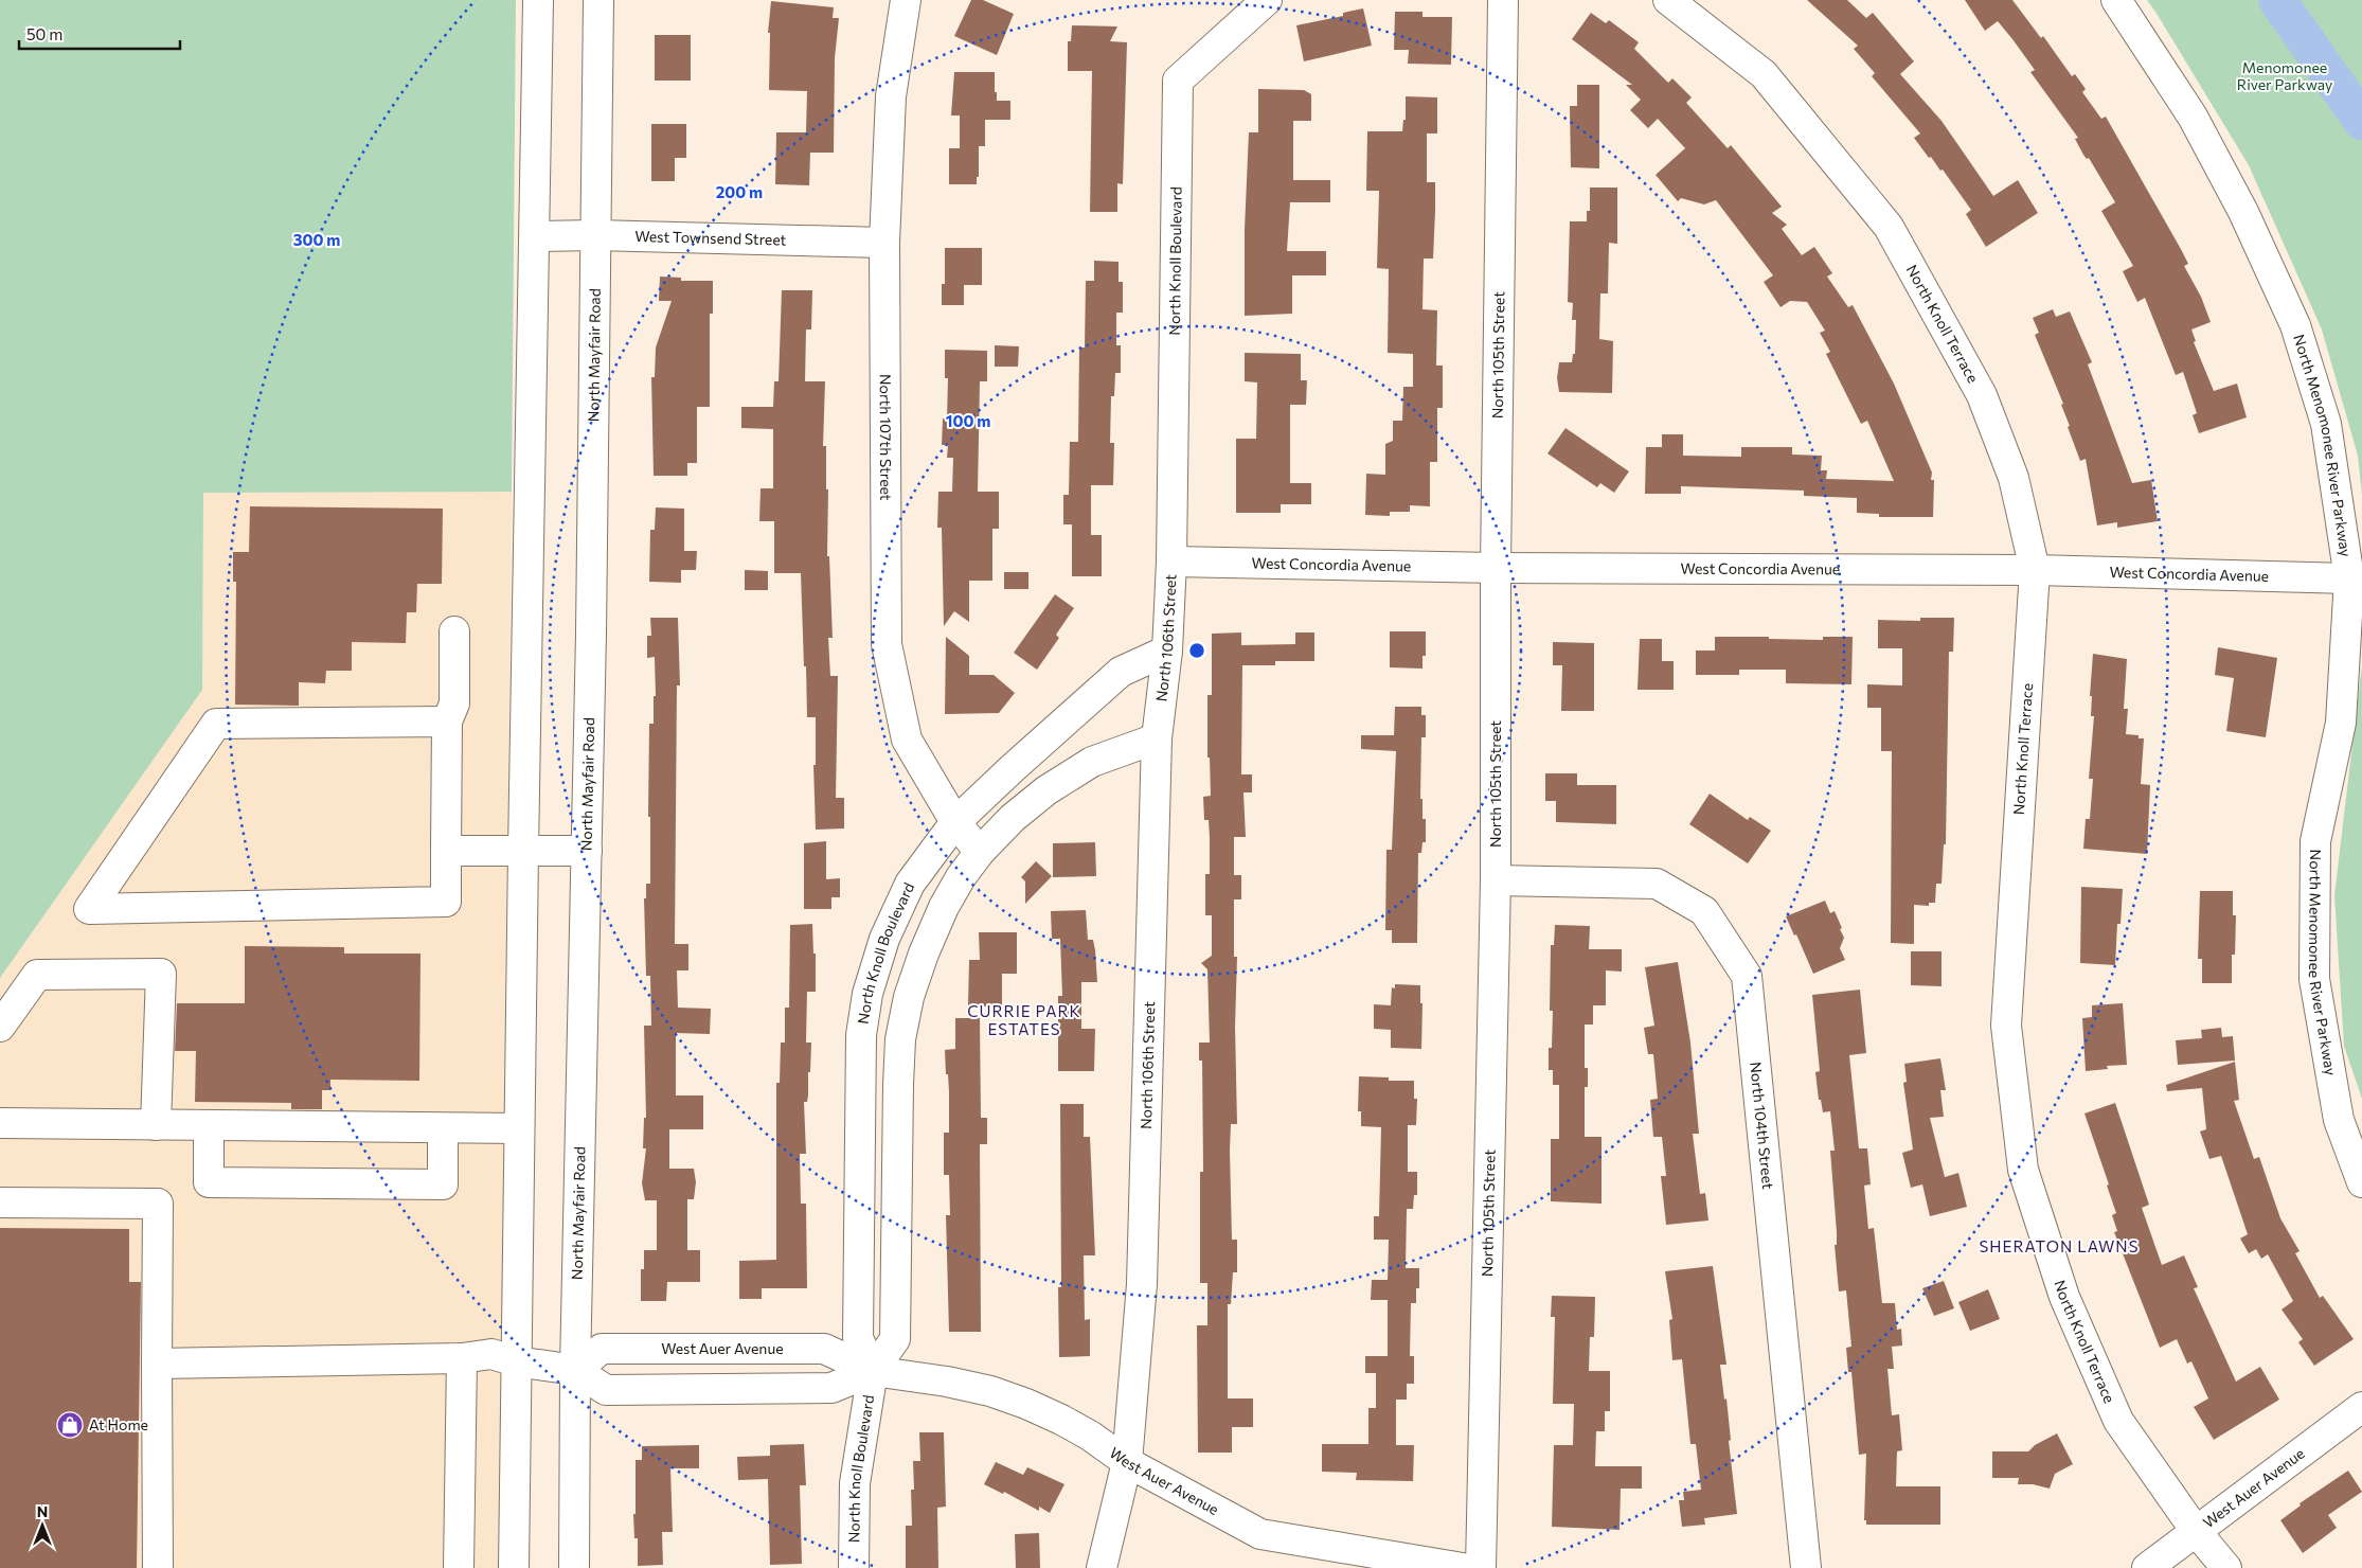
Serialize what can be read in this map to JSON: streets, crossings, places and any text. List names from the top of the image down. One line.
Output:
{"streets":{"street":["West Townsend Street","North Knoll Boulevard","North Knoll Terrace","North Mayfair Road","North 105th Street","North 107th Street","North Menomonee River Parkway","West Concordia Avenue","North 106th Street","North 104th Street","West Auer Avenue"]},"crossings":[["West Townsend Street","North Mayfair Road"],["West Townsend Street","North 107th Street"],["North Knoll Boulevard","North 107th Street"],["North Knoll Boulevard","West Concordia Avenue"],["North Knoll Boulevard","North 106th Street"],["North Knoll Boulevard","West Auer Avenue"],["North Knoll Terrace","West Concordia Avenue"],["North Knoll Terrace","West Auer Avenue"],["North Mayfair Road","West Auer Avenue"],["North 105th Street","West Concordia Avenue"],["North 105th Street","North 104th Street"],["North Menomonee River Parkway","West Concordia Avenue"],["West Concordia Avenue","North 106th Street"],["North 106th Street","West Auer Avenue"]],"districts":["CURRIE PARK ESTATES","SHERATON LAWNS"],"parks":["Menomonee River Parkway"],"places":{"shop":["At Home"]},"scale_bar":"50 m","north":"top","rings":["200 m","300 m","100 m"]}
